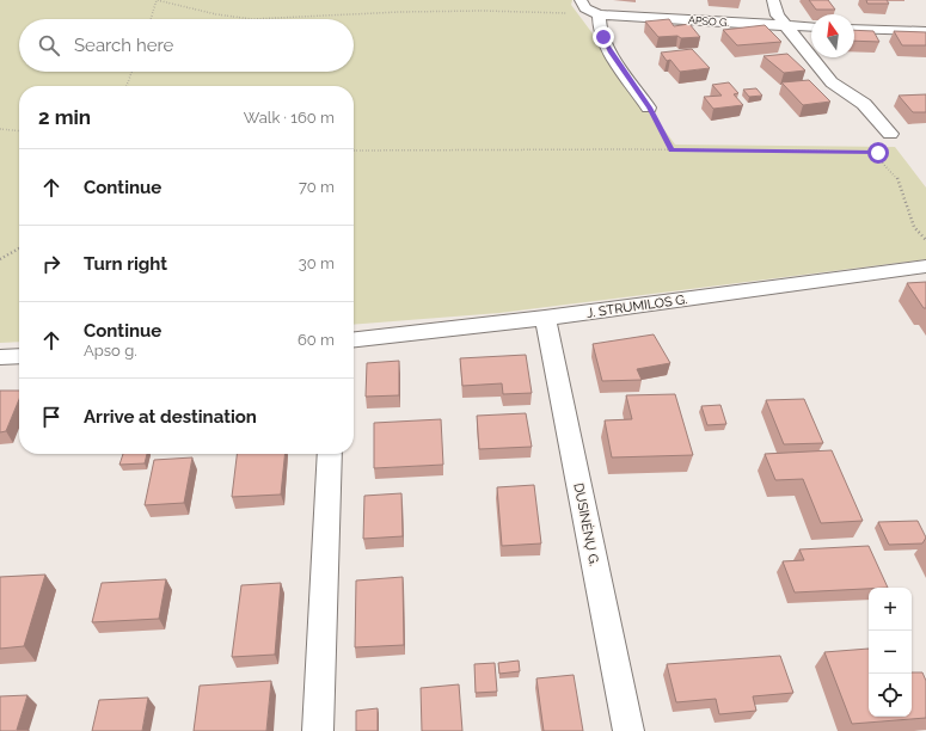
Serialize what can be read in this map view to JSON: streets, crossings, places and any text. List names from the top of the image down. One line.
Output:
{"streets":{"street":["APSO G.","J. STRUMILOS G.","DUSINĖNŲ G."]},"crossings":[["J. STRUMILOS G.","DUSINĖNŲ G."]],"north":"top","page":{"search":"Search here","heading":["2 min","Walk · 160 m"],"list":[["Continue","70 m"],["Turn right","30 m"],["Continue","Apso g.","60 m"],"Arrive at destination"],"map_buttons":["+","−"]}}
